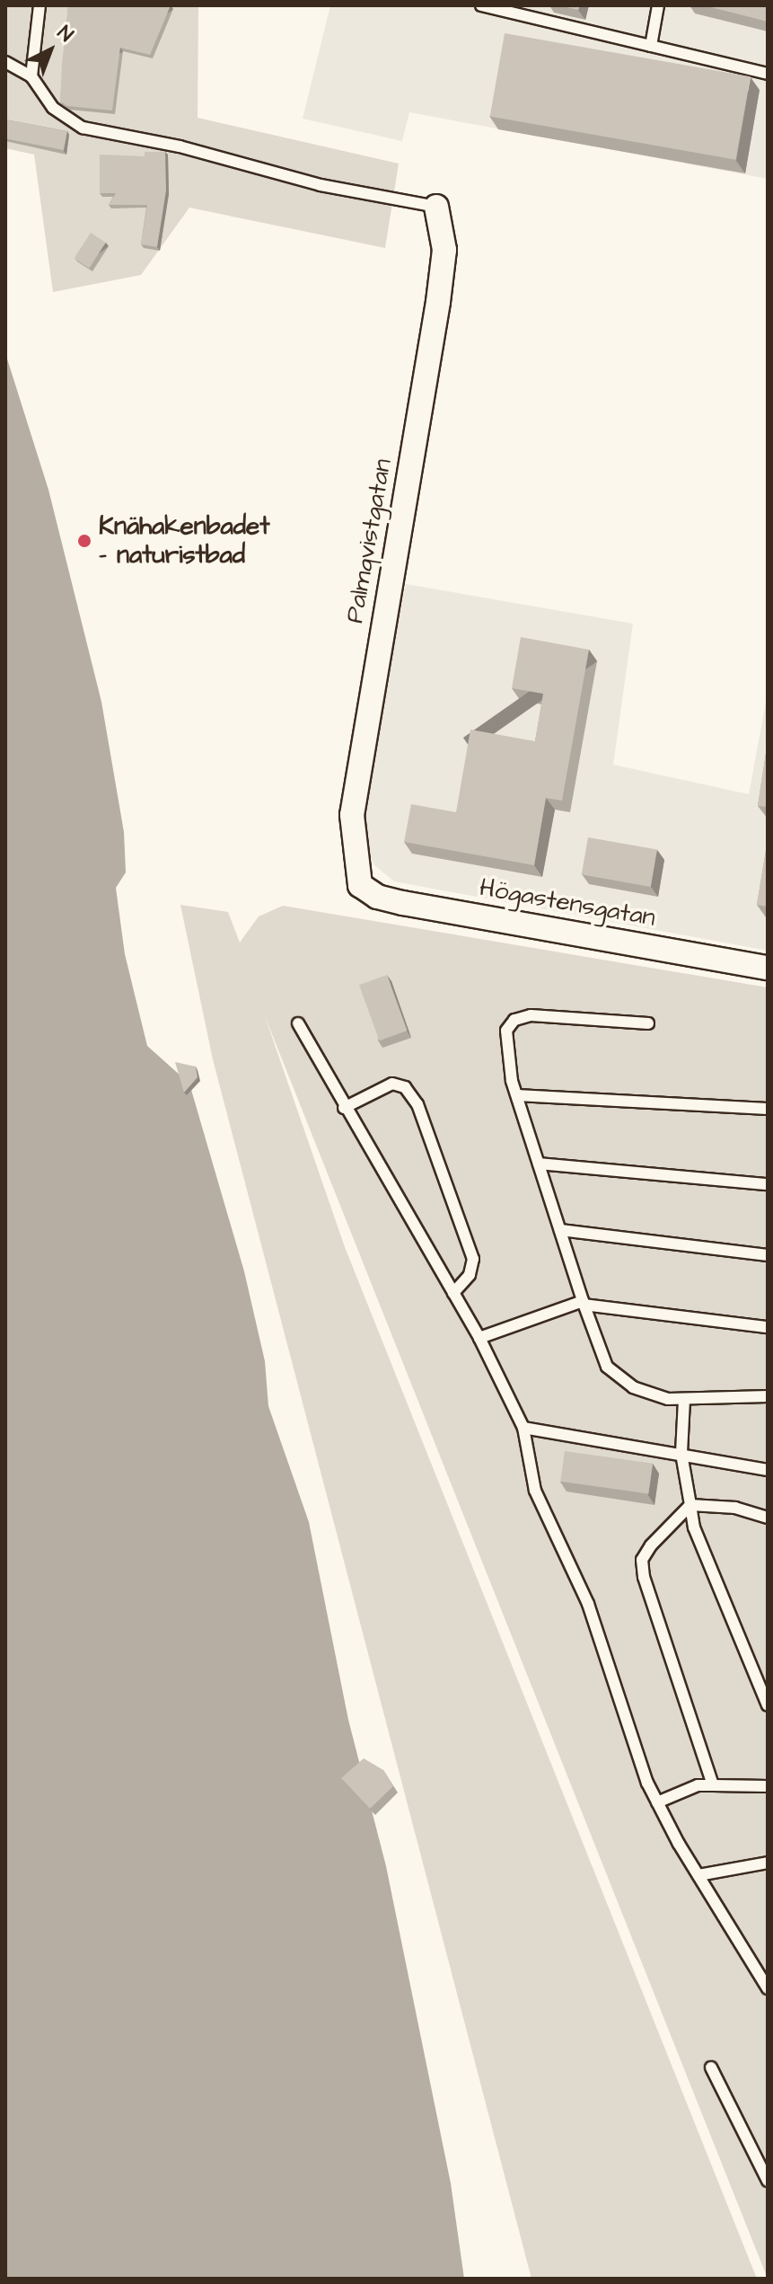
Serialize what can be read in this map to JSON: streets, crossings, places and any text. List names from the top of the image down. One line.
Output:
{"streets":{"street":["Palmqvistgatan","Högastensgatan"]},"crossings":[["Palmqvistgatan","Högastensgatan"]],"places":["Knähakenbadet - naturistbad"],"north":"top right"}
